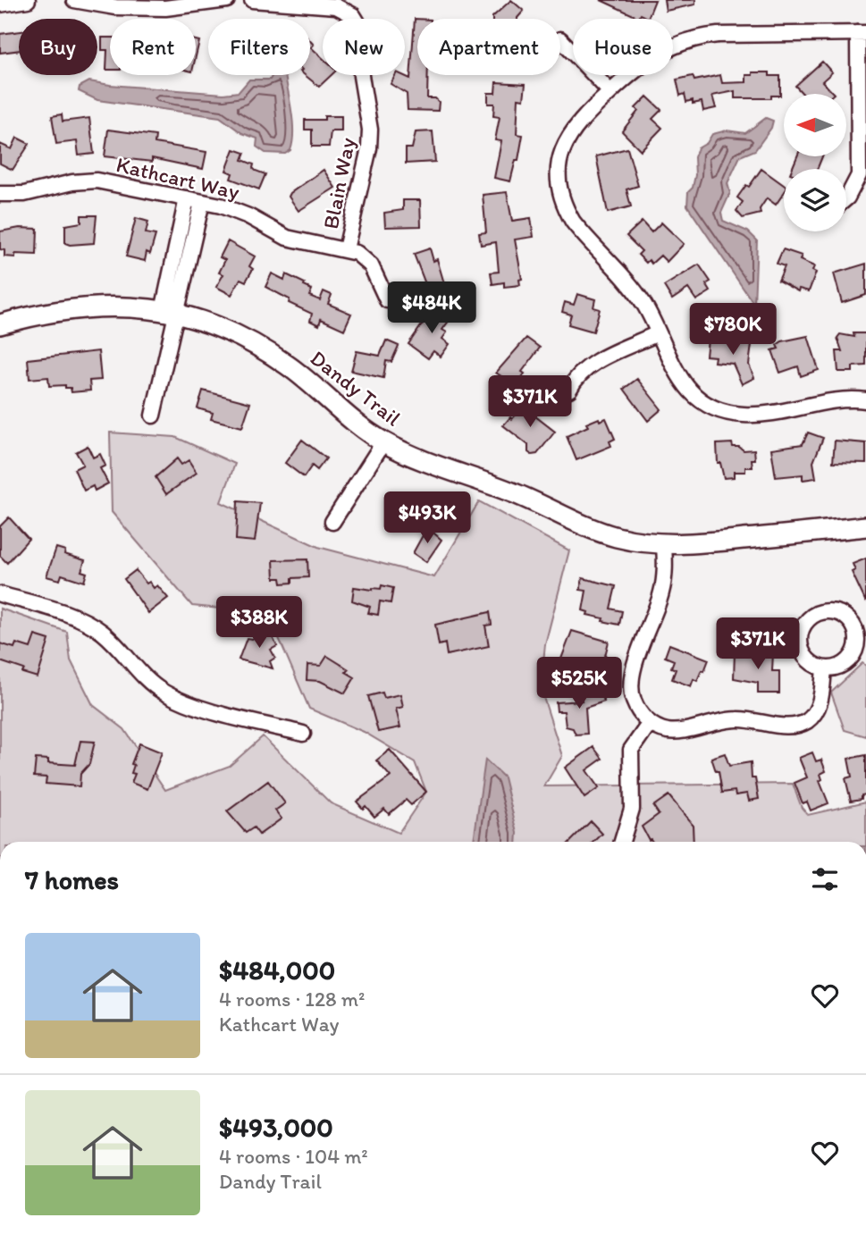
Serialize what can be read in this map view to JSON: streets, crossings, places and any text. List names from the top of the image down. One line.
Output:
{"streets":{"street":["Kathcart Way","Blain Way","Dandy Trail"]},"crossings":[["Kathcart Way","Blain Way"]],"north":"left","page":{"chip":["Buy","Rent","Filters","New","Apartment","House"],"price":["$484K","$780K","$371K","$493K","$388K","$371K","$525K"],"heading":"7 homes","list":[{"name":"$484,000","note":"4 rooms · 128 m² · Kathcart Way"},{"name":"$493,000","note":"4 rooms · 104 m² · Dandy Trail"}]}}
